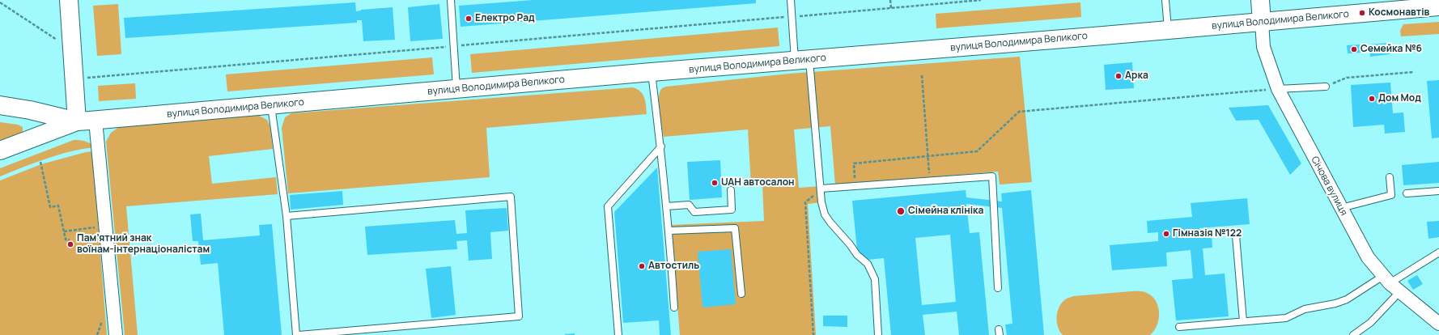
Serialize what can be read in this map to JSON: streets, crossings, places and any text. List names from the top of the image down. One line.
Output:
{"streets":{"main road":["вулиця Володимира Великого"],"street":["Січова вулиця"]},"crossings":[["вулиця Володимира Великого","Січова вулиця"]],"places":["Космонавтів","Електро Рад","Семейка №6","Арка","Дом Мод","UAH автосалон","Сімейна клініка","Гімназія №122","Пам’ятний знак воїнам-інтернаціоналістам","Автостиль"]}
